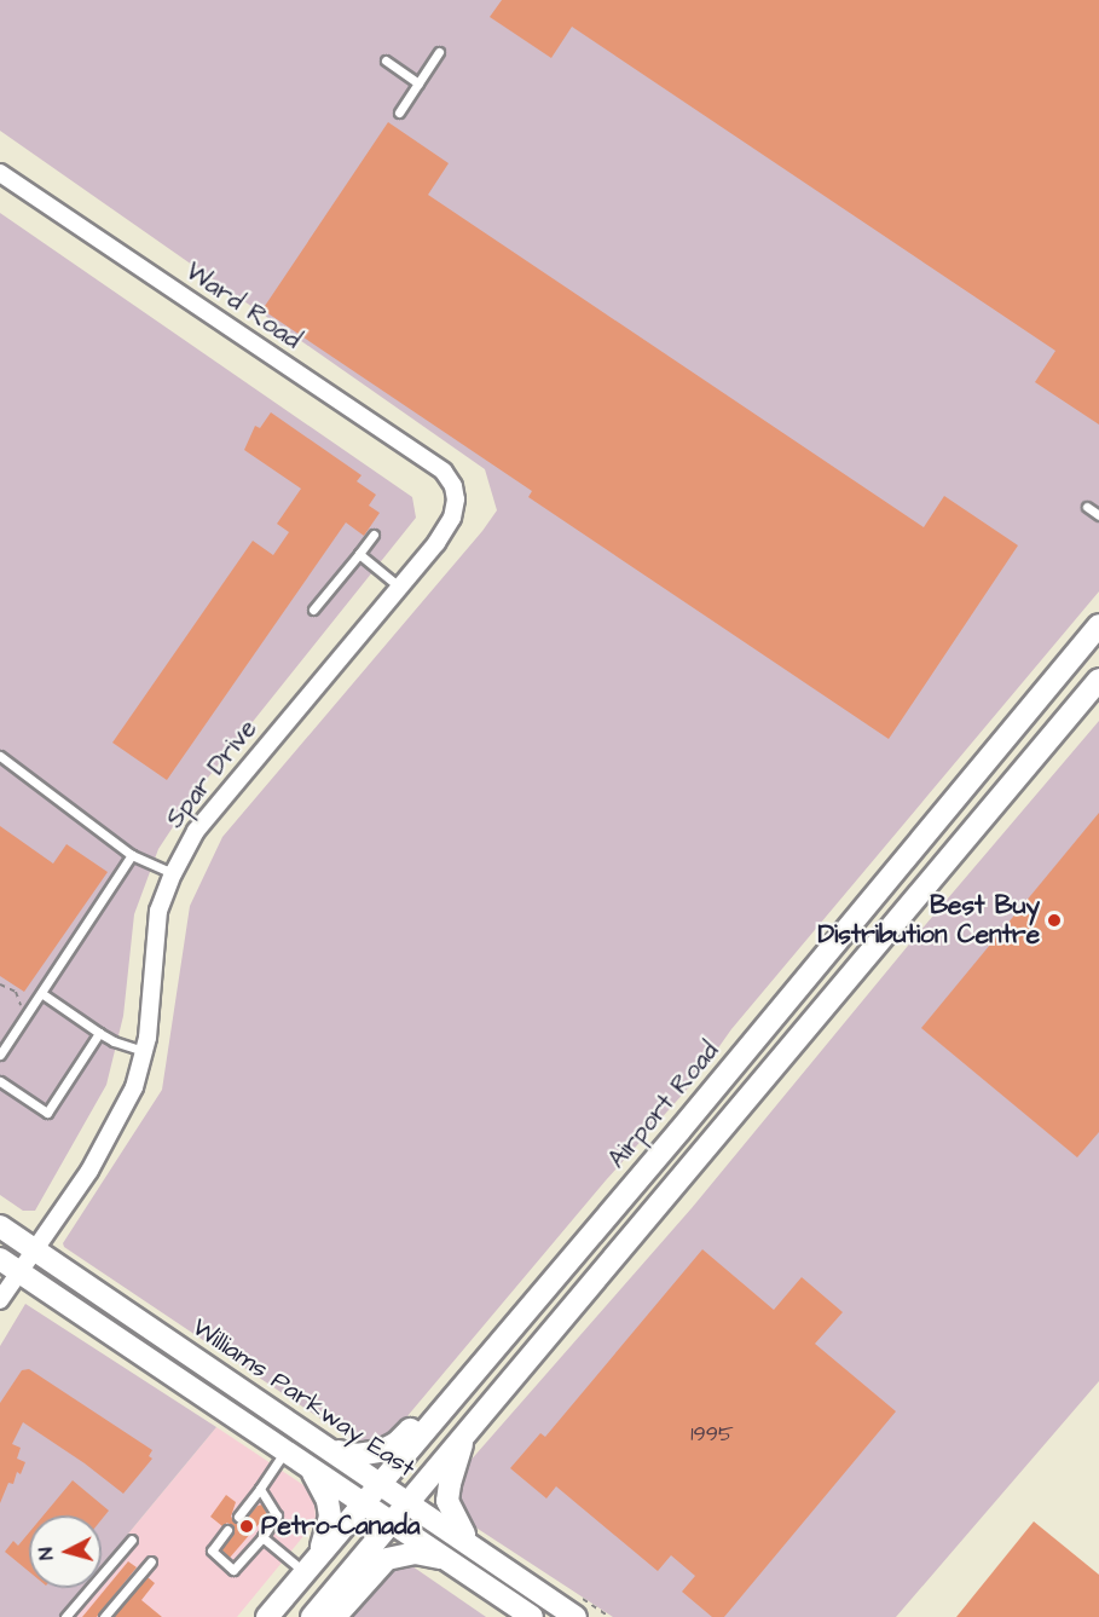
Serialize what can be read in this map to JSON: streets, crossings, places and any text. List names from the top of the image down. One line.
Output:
{"streets":{"main road":["Airport Road","Williams Parkway East"],"street":["Ward Road","Spar Drive"]},"crossings":[["Ward Road","Spar Drive"],["Spar Drive","Williams Parkway East"],["Airport Road","Williams Parkway East"]],"places":["Best Buy Distribution Centre","Petro-Canada"],"house_numbers":["1995"],"north":"left"}
